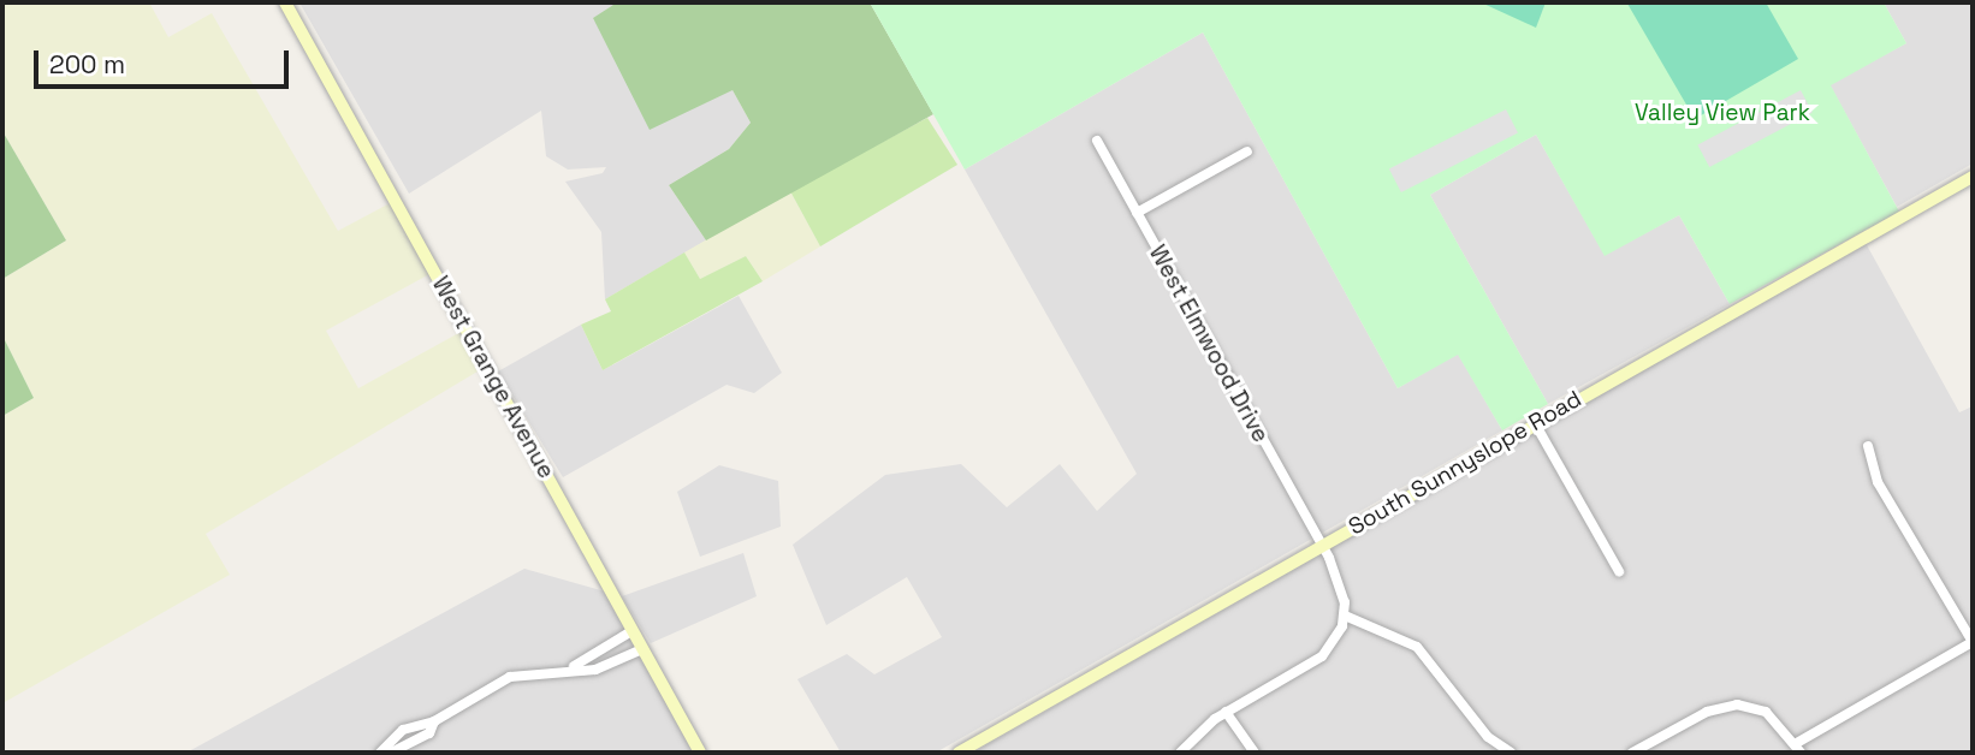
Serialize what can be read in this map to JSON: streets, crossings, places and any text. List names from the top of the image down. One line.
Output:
{"streets":{"street":["West Elmwood Drive","West Grange Avenue","South Sunnyslope Road"]},"crossings":[["West Elmwood Drive","South Sunnyslope Road"]],"parks":["Valley View Park"],"scale_bar":"200 m"}
